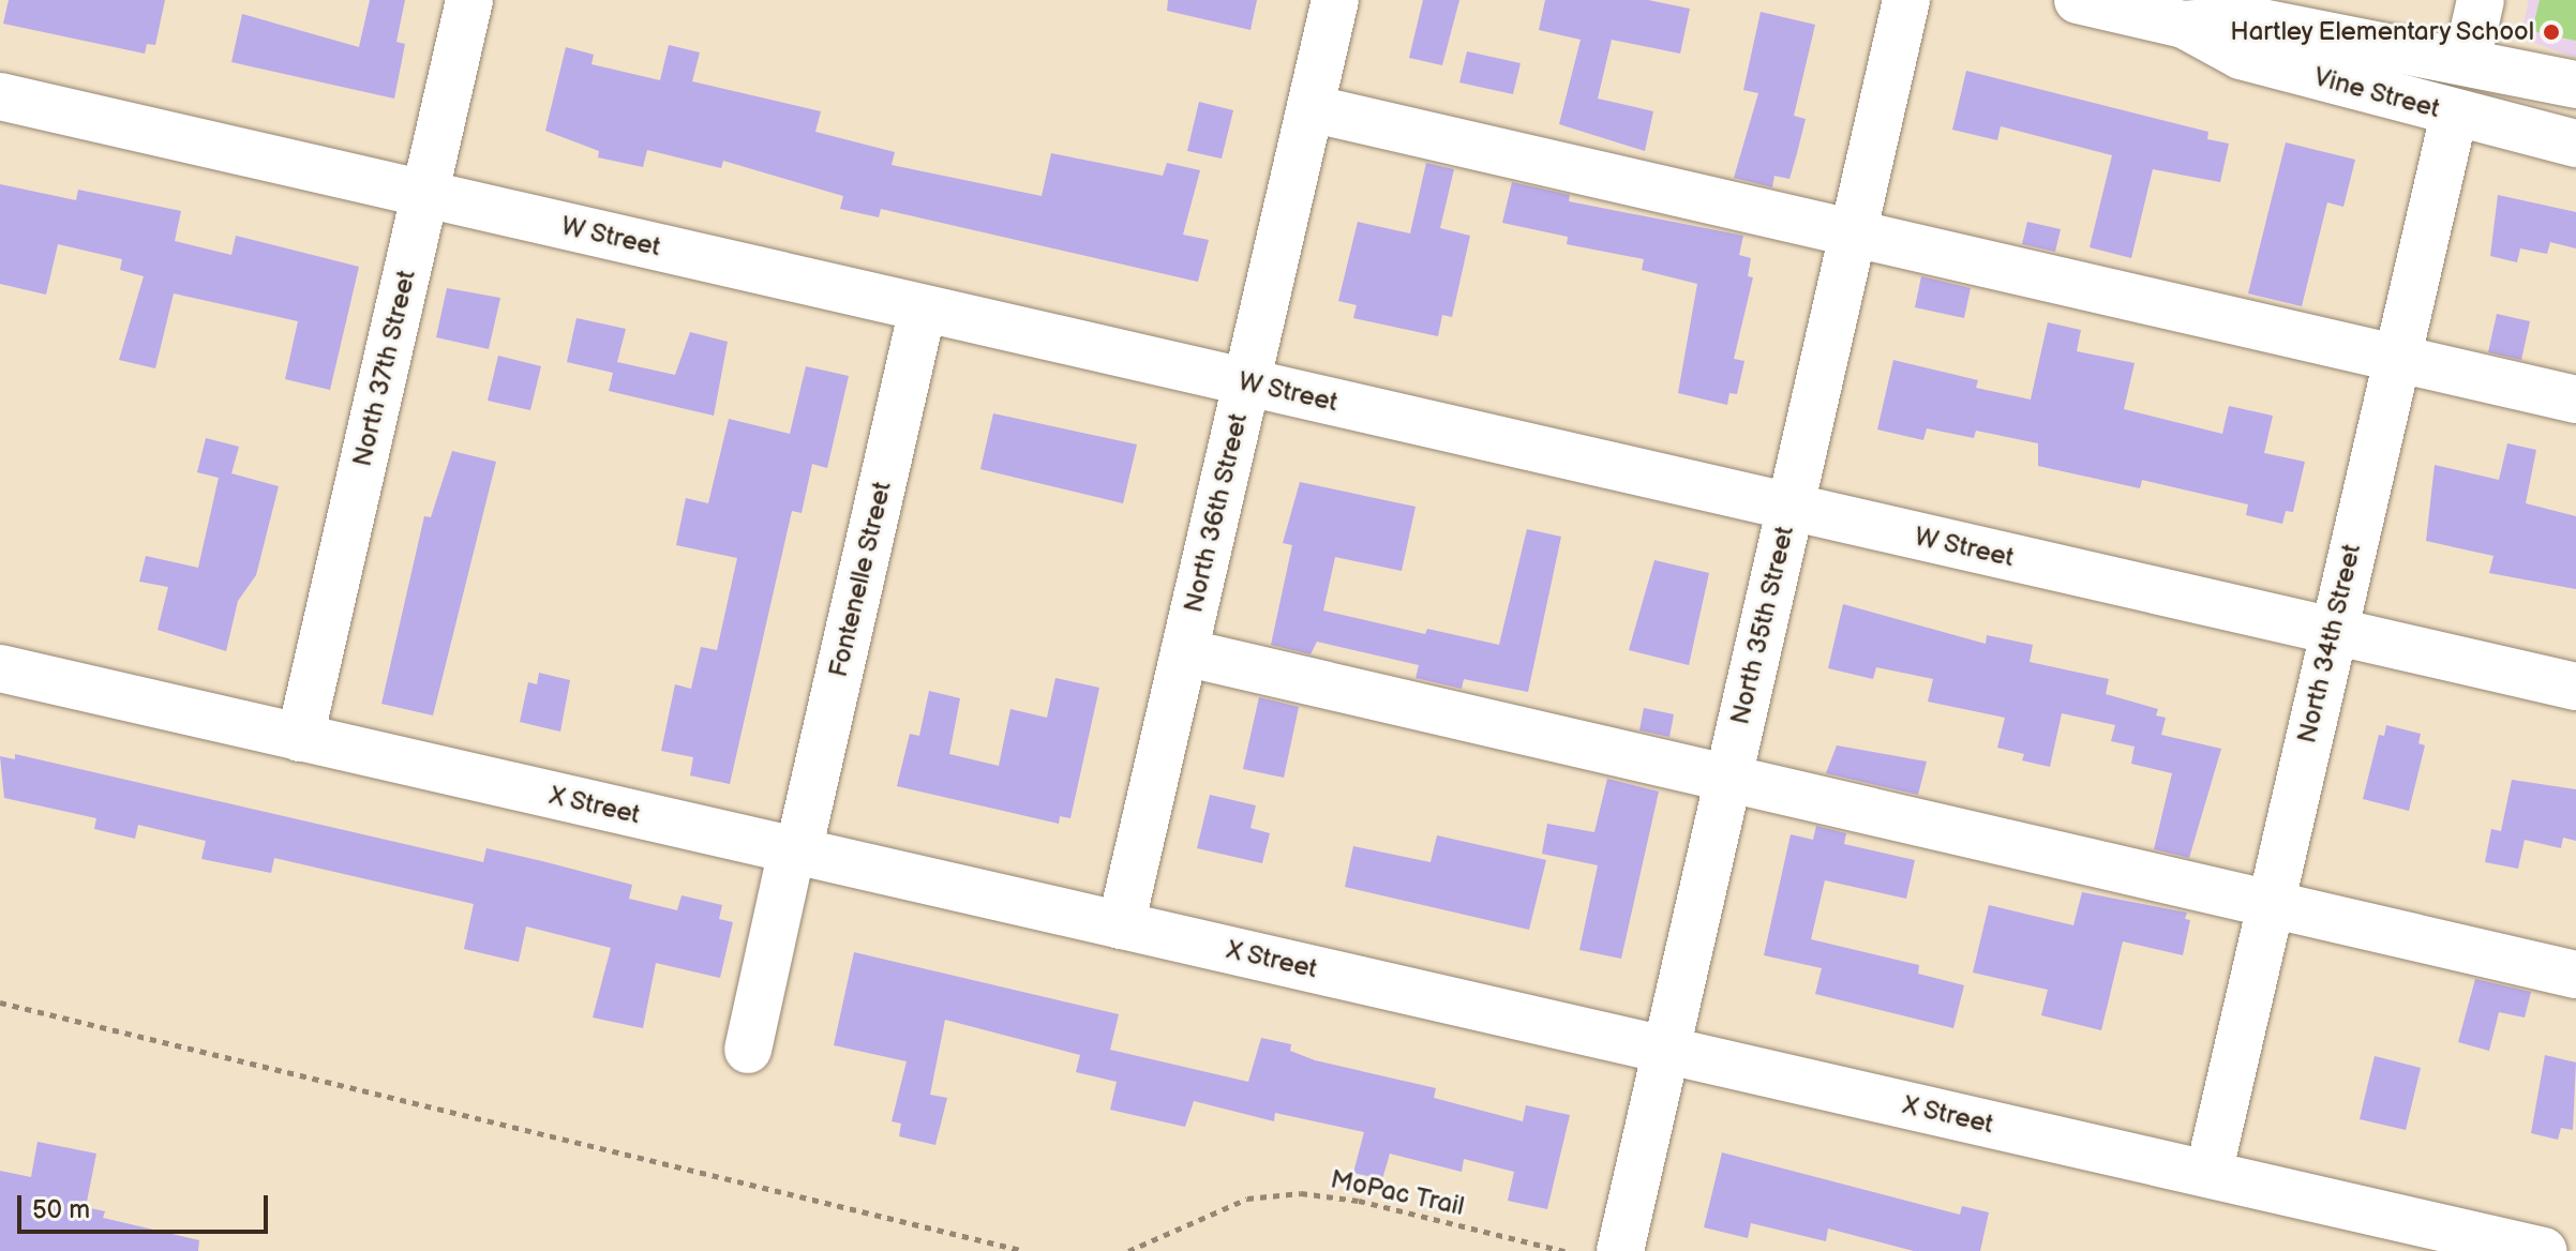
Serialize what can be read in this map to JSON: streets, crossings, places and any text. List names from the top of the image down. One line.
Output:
{"streets":{"street":["Vine Street","W Street","North 37th Street","North 36th Street","Fontenelle Street","North 35th Street","North 34th Street","X Street"],"path":["MoPac Trail"]},"crossings":[["Vine Street","North 34th Street"],["W Street","North 37th Street"],["W Street","North 36th Street"],["W Street","Fontenelle Street"],["W Street","North 35th Street"],["W Street","North 34th Street"],["North 37th Street","X Street"],["North 36th Street","X Street"],["Fontenelle Street","X Street"],["North 35th Street","X Street"],["North 34th Street","X Street"]],"places":["Hartley Elementary School"],"scale_bar":"50 m"}
